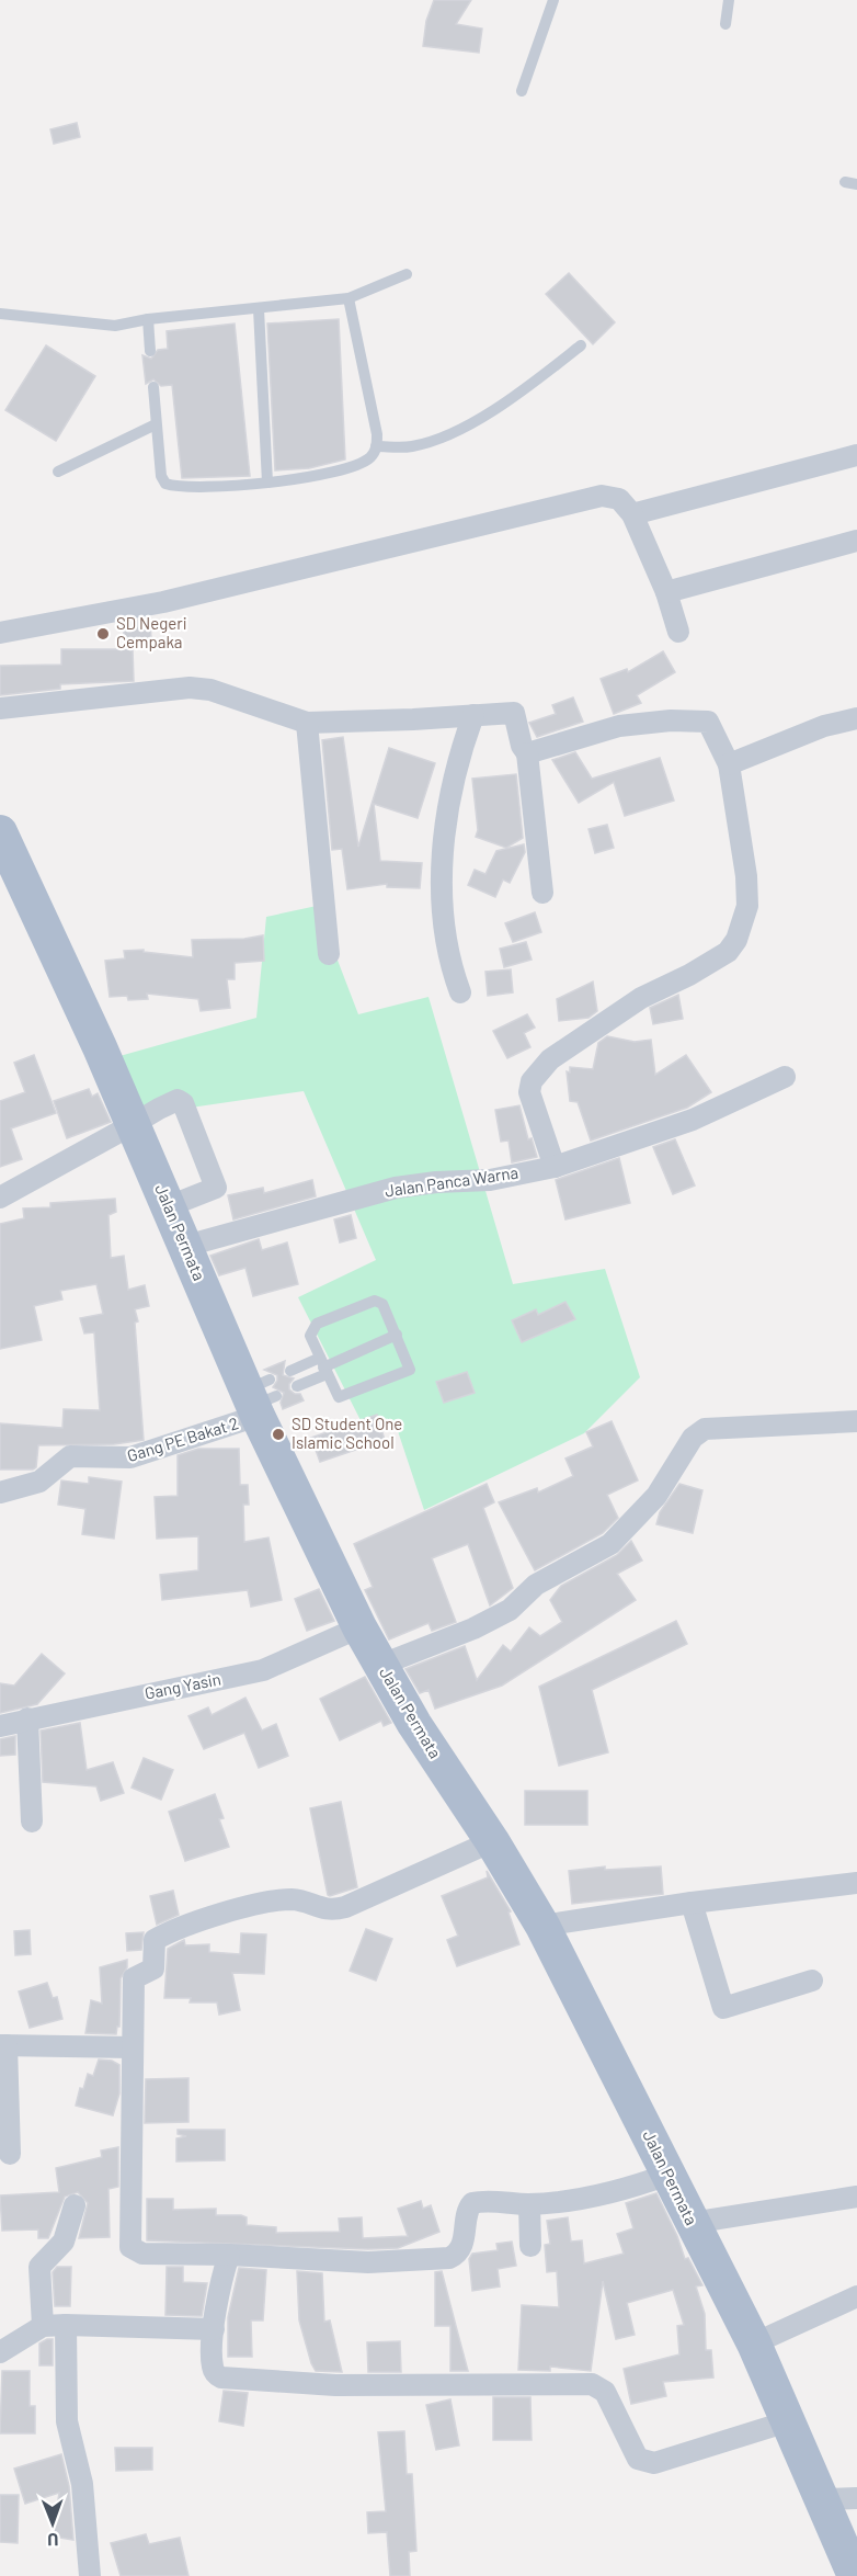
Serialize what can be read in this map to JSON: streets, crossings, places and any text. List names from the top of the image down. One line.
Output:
{"streets":{"main road":["Jalan Permata"],"street":["Jalan Panca Warna","Gang PE Bakat 2","Gang Yasin"]},"crossings":[["Jalan Panca Warna","Jalan Permata"],["Jalan Permata","Gang PE Bakat 2"],["Jalan Permata","Gang Yasin"]],"places":["SD Negeri Cempaka","SD Student One Islamic School"],"north":"bottom"}
